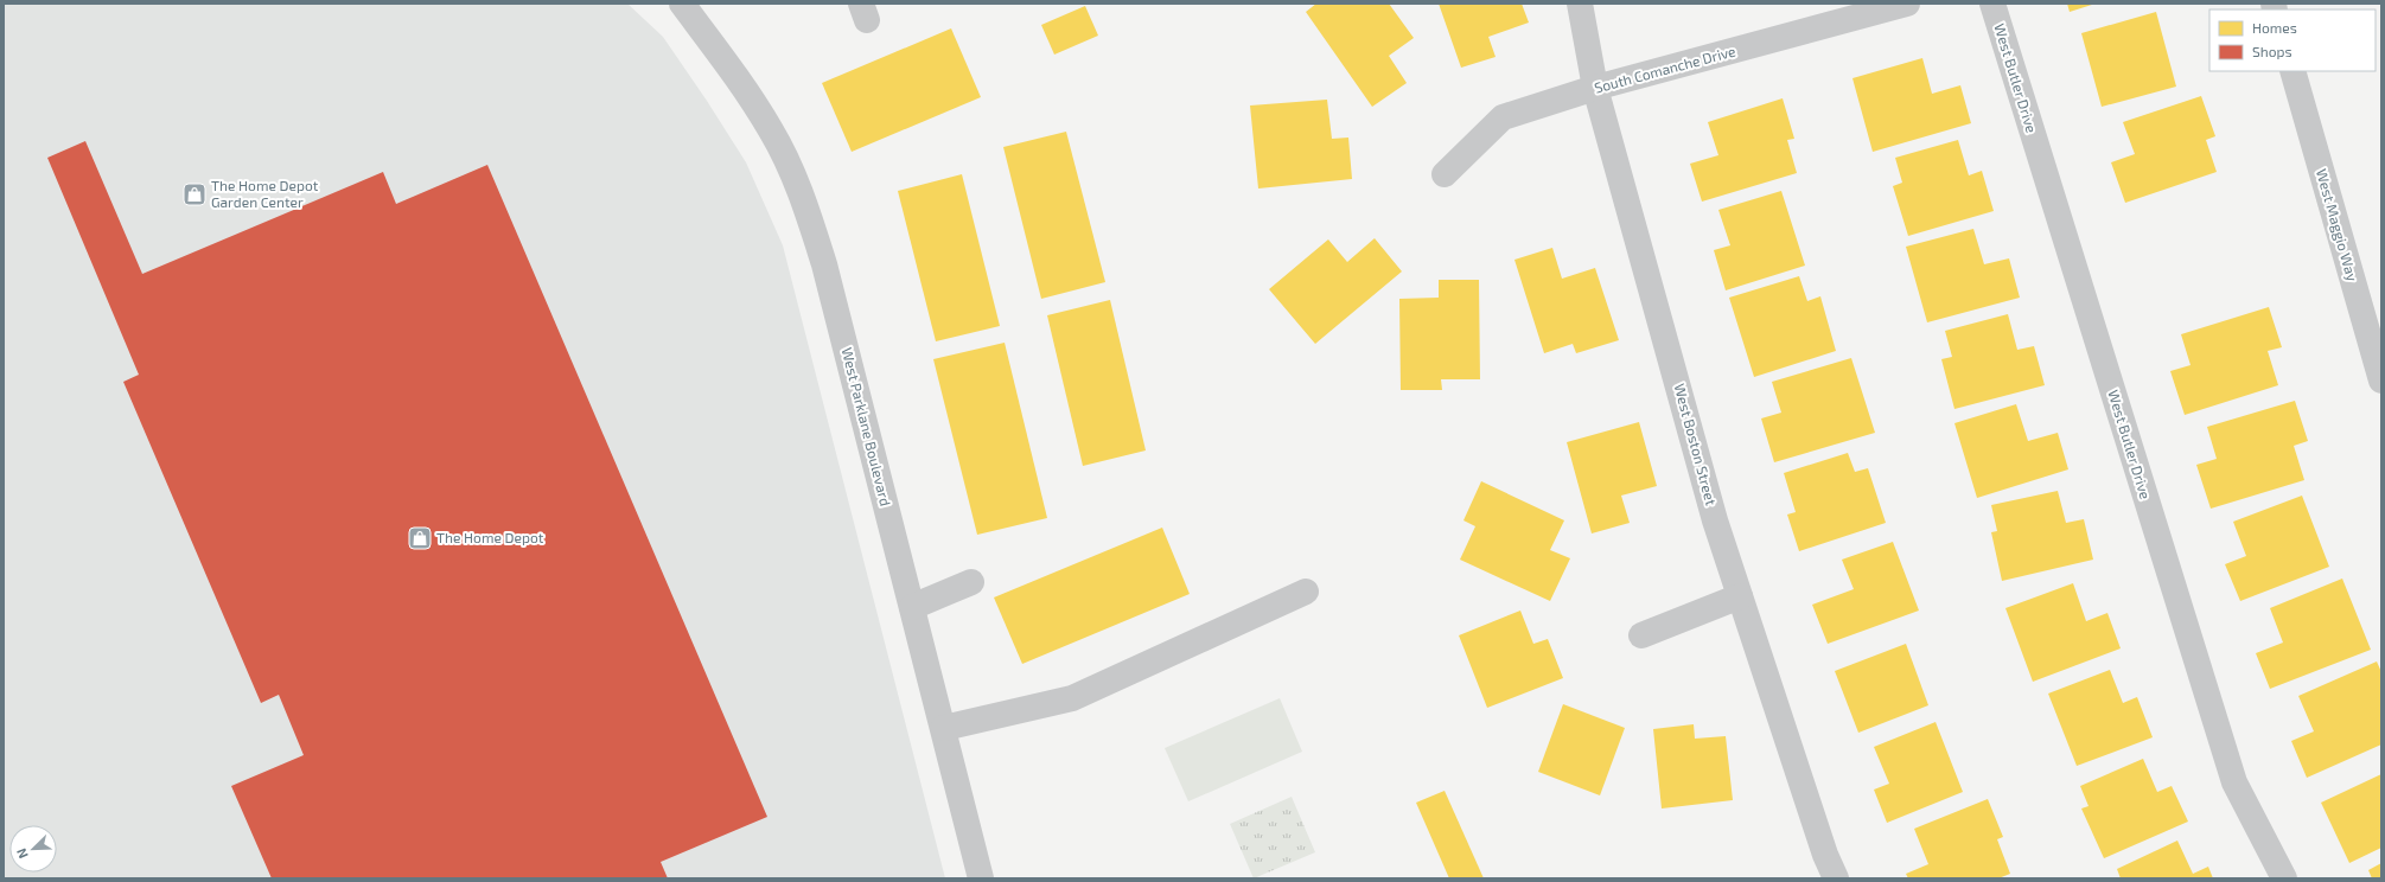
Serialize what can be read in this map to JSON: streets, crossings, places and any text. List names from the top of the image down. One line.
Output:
{"streets":{"street":["South Comanche Drive","West Butler Drive","West Maggio Way","West Parklane Boulevard","West Boston Street"]},"crossings":[["South Comanche Drive","West Boston Street"]],"places":{"shop":["The Home Depot Garden Center","The Home Depot"]},"legend":["Homes","Shops"],"north":"bottom left"}
